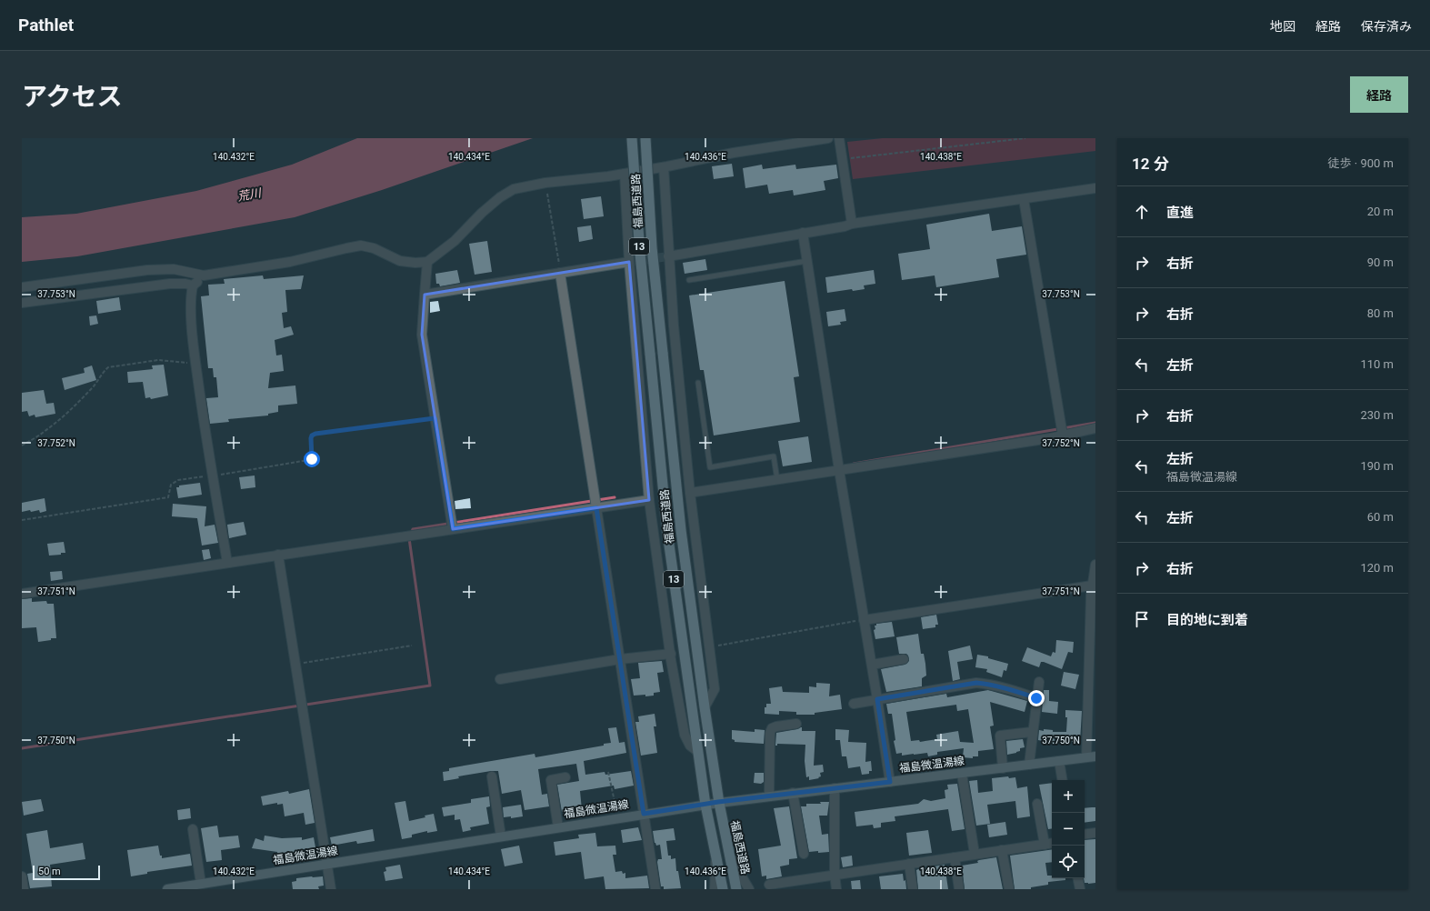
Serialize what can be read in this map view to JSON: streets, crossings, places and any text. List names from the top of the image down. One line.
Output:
{"streets":{"highway":["福島西道路","13"],"main road":["福島微温湯線"]},"crossings":[["福島西道路","福島微温湯線"]],"water":["荒川"],"scale_bar":"50 m","page":{"header":"Pathlet","nav":["地図","経路","保存済み"],"title":"アクセス","buttons":"経路","heading":["12 分","徒歩 · 900 m"],"list":[["直進","20 m"],["右折","90 m"],["右折","80 m"],["左折","110 m"],["右折","230 m"],["左折","福島微温湯線","190 m"],["左折","60 m"],["右折","120 m"],"目的地に到着"],"map_buttons":["+","−"],"scale":"50 m"},"coordinates":["140.432°E","140.434°E","140.436°E","140.438°E","37.753°N","37.752°N","37.751°N","37.750°N"]}
